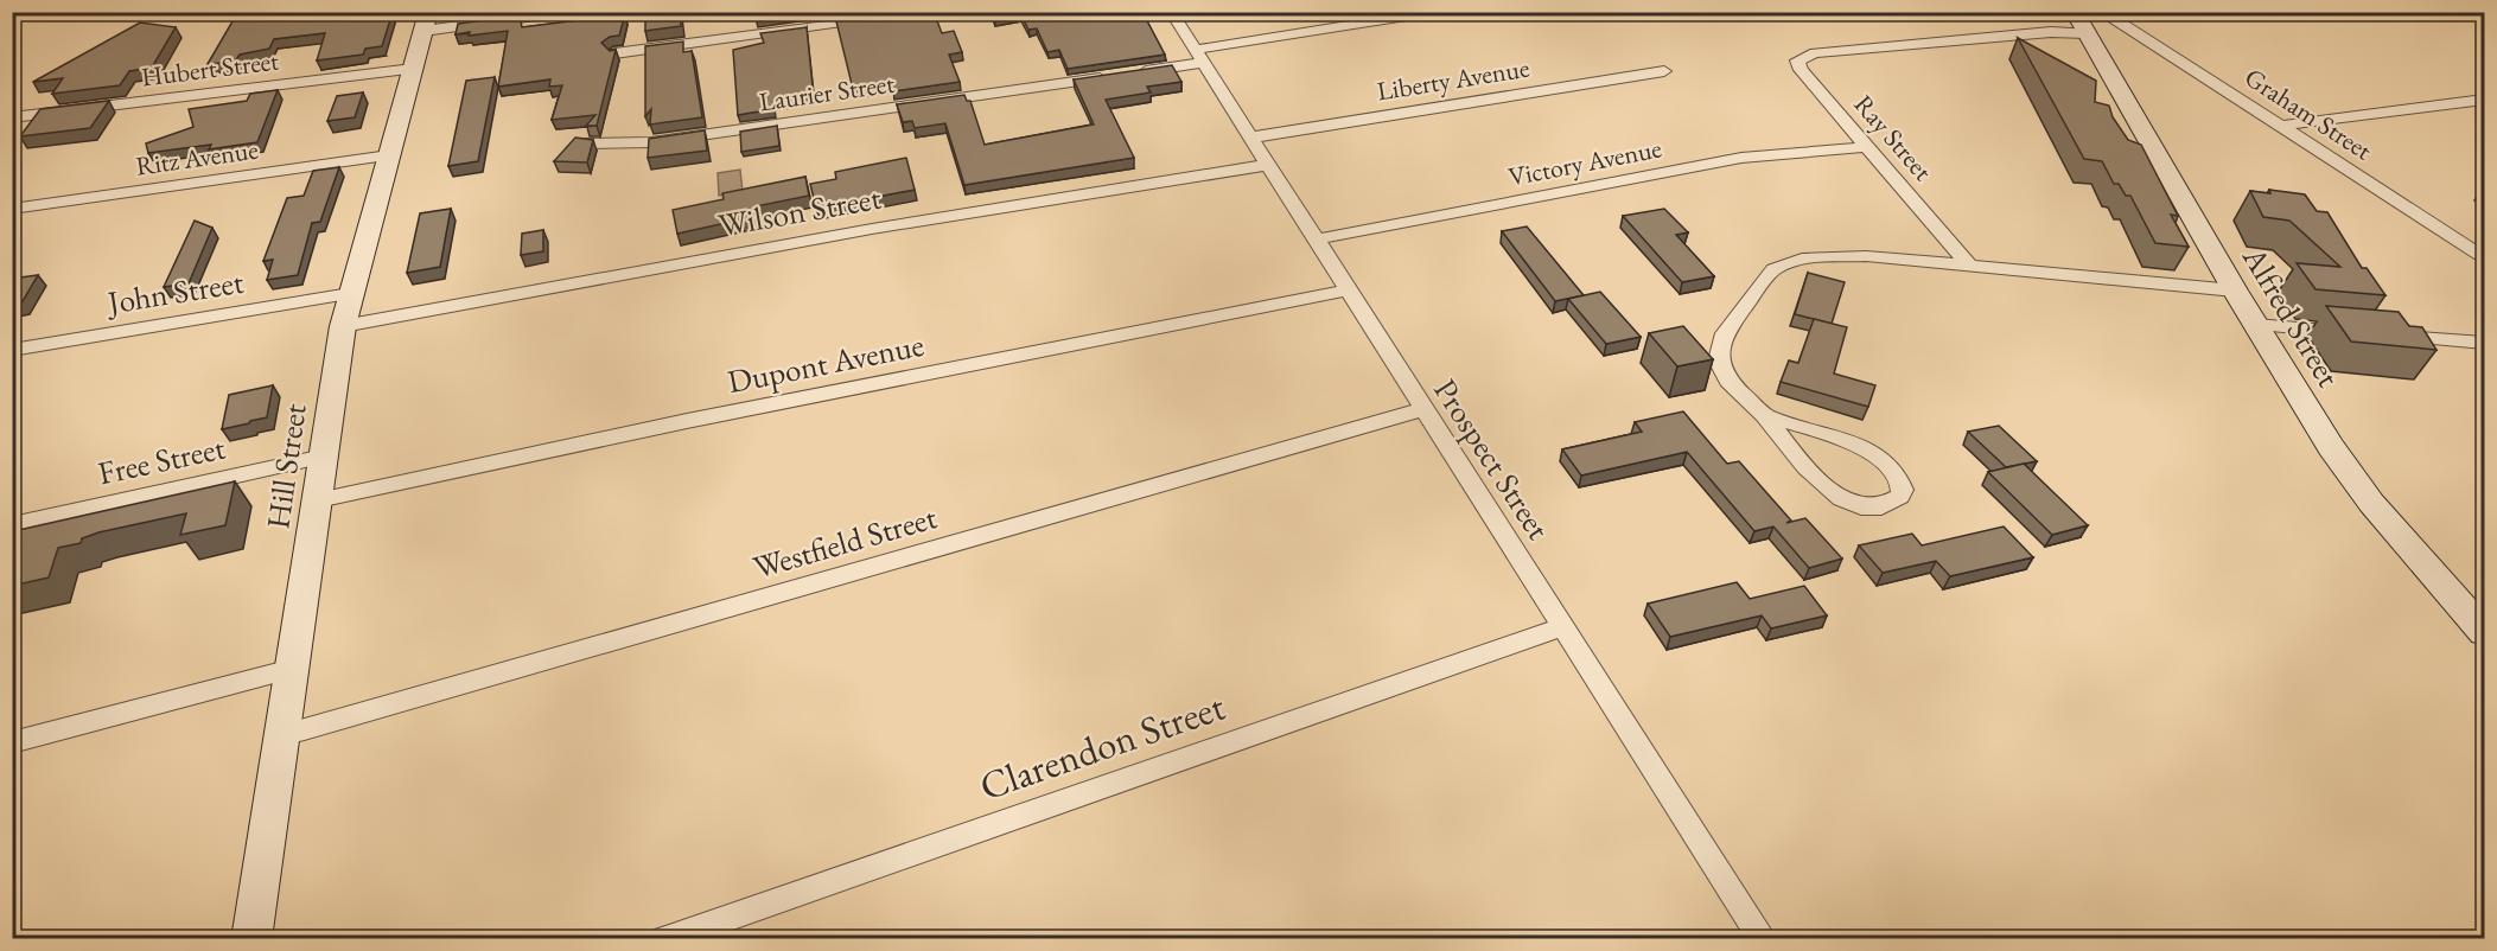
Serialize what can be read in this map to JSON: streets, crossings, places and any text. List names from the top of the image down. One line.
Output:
{"streets":{"street":["Hubert Street","Liberty Avenue","Laurier Street","Graham Street","Ray Street","Ritz Avenue","Victory Avenue","Wilson Street","John Street","Alfred Street","Dupont Avenue","Prospect Street","Free Street","Hill Street","Westfield Street","Clarendon Street"]},"crossings":[["Hubert Street","Hill Street"],["Liberty Avenue","Prospect Street"],["Laurier Street","Prospect Street"],["Ray Street","Victory Avenue"],["Ray Street","Alfred Street"],["Ritz Avenue","Hill Street"],["Victory Avenue","Prospect Street"],["Wilson Street","Prospect Street"],["Wilson Street","Hill Street"],["John Street","Hill Street"],["Dupont Avenue","Prospect Street"],["Dupont Avenue","Hill Street"],["Prospect Street","Westfield Street"],["Prospect Street","Clarendon Street"],["Free Street","Hill Street"],["Hill Street","Westfield Street"]]}
